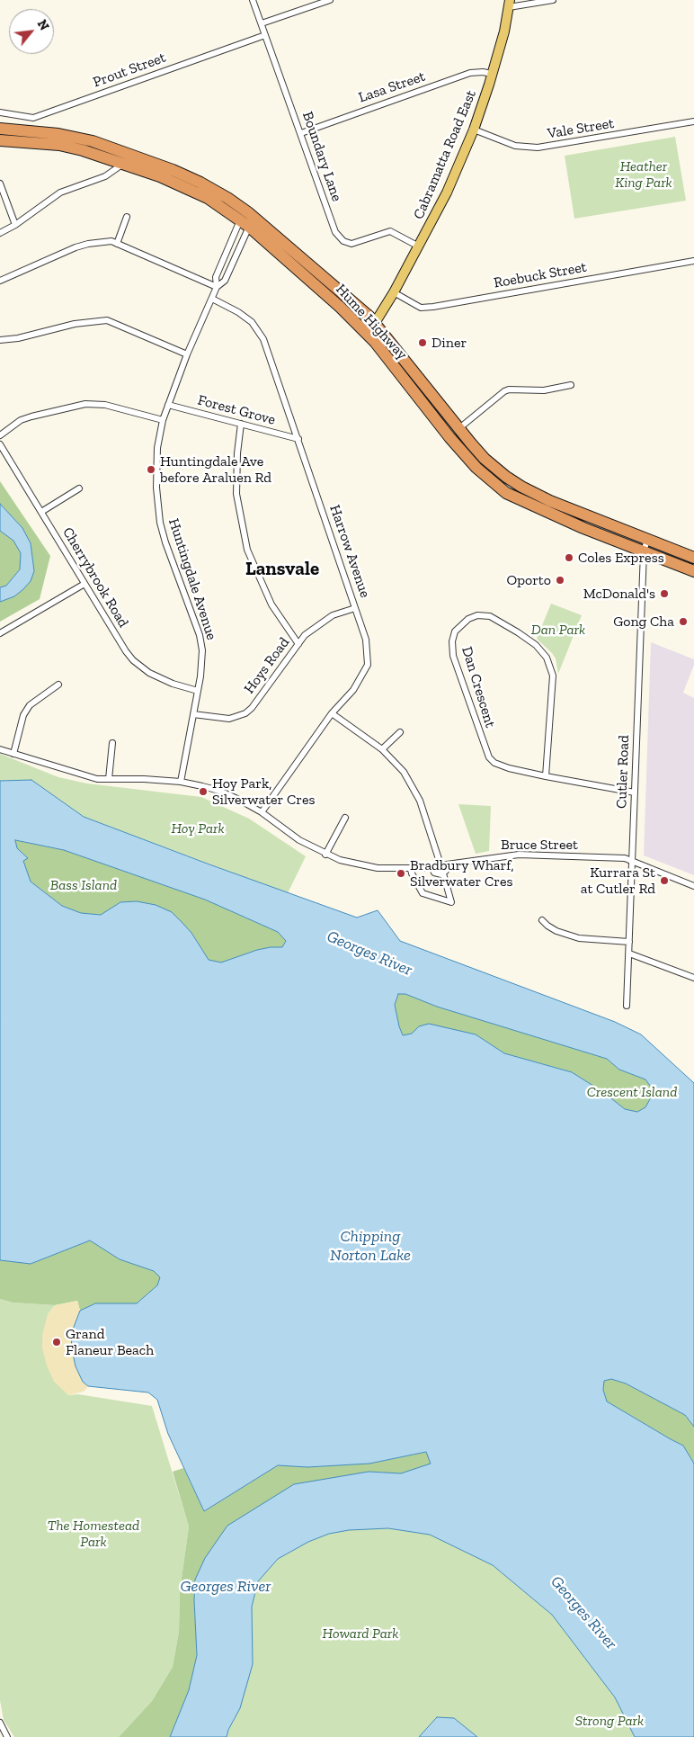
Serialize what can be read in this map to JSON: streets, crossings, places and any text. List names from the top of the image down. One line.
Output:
{"streets":{"highway":["Hume Highway"],"main road":["Cabramatta Road East"],"street":["Prout Street","Lasa Street","Vale Street","Boundary Lane","Roebuck Street","Forest Grove","Harrow Avenue","Cherrybrook Road","Huntingdale Avenue","Hoys Road","Dan Crescent","Cutler Road","Bruce Street"]},"crossings":[["Prout Street","Boundary Lane"],["Lasa Street","Cabramatta Road East"],["Lasa Street","Boundary Lane"],["Vale Street","Cabramatta Road East"],["Cabramatta Road East","Boundary Lane"],["Cabramatta Road East","Roebuck Street"],["Cabramatta Road East","Hume Highway"],["Hume Highway","Huntingdale Avenue"],["Hume Highway","Cutler Road"],["Forest Grove","Harrow Avenue"],["Forest Grove","Huntingdale Avenue"],["Harrow Avenue","Huntingdale Avenue"],["Harrow Avenue","Hoys Road"],["Cherrybrook Road","Huntingdale Avenue"],["Huntingdale Avenue","Hoys Road"],["Dan Crescent","Cutler Road"],["Cutler Road","Bruce Street"]],"districts":["Lansvale"],"water":["Georges River","Chipping Norton Lake"],"parks":["Heather King Park","Dan Park","Hoy Park","Bass Island","Crescent Island","The Homestead Park","Howard Park","Strong Park"],"places":["Diner","Huntingdale Ave before Araluen Rd","Coles Express","Oporto","McDonald's","Gong Cha","Hoy Park, Silverwater Cres","Bradbury Wharf, Silverwater Cres","Kurrara St at Cutler Rd","Grand Flaneur Beach"],"north":"top right"}
